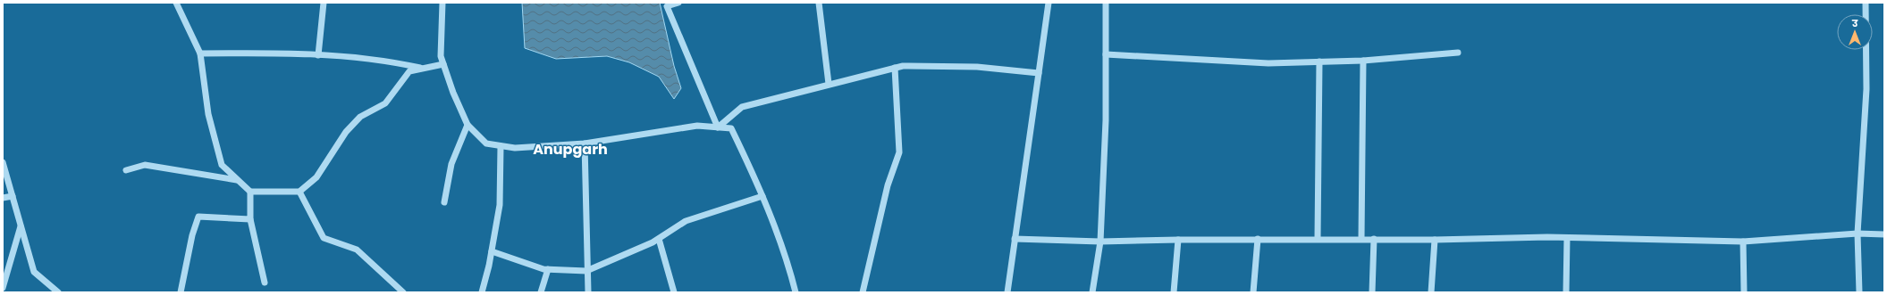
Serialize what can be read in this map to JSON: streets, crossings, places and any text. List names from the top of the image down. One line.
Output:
{"districts":["Anupgarh"],"north":"top"}
